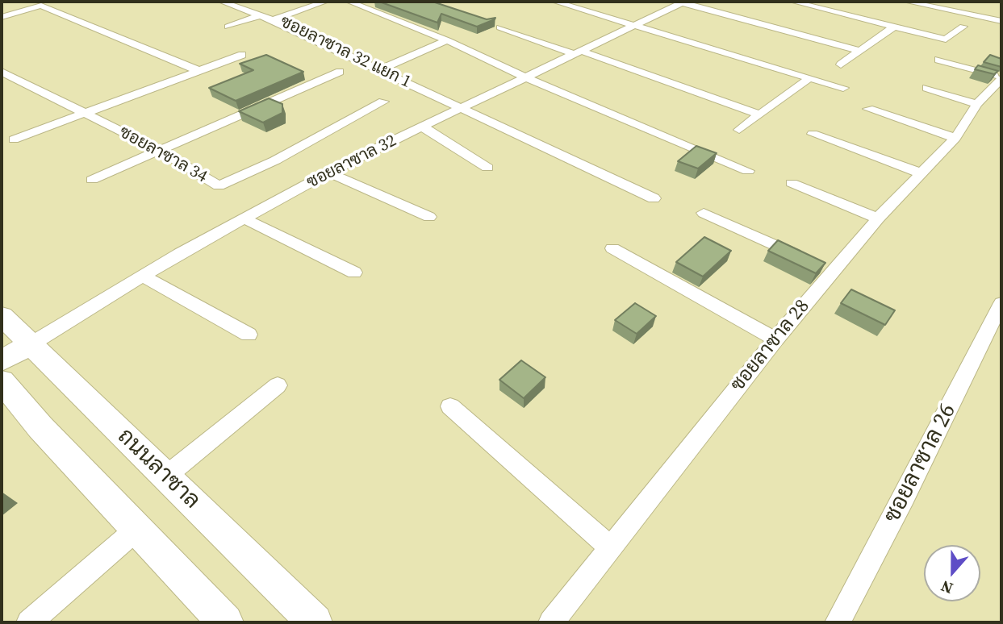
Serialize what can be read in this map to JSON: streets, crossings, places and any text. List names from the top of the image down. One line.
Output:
{"streets":{"street":["ซอยลาซาล 32 แยก 1","ซอยลาซาล 34","ซอยลาซาล 32","ซอยลาซาล 28","ซอยลาซาล 26","ถนนลาซาล"]},"crossings":[["ซอยลาซาล 32 แยก 1","ซอยลาซาล 32"],["ซอยลาซาล 32","ถนนลาซาล"]],"north":"bottom"}
